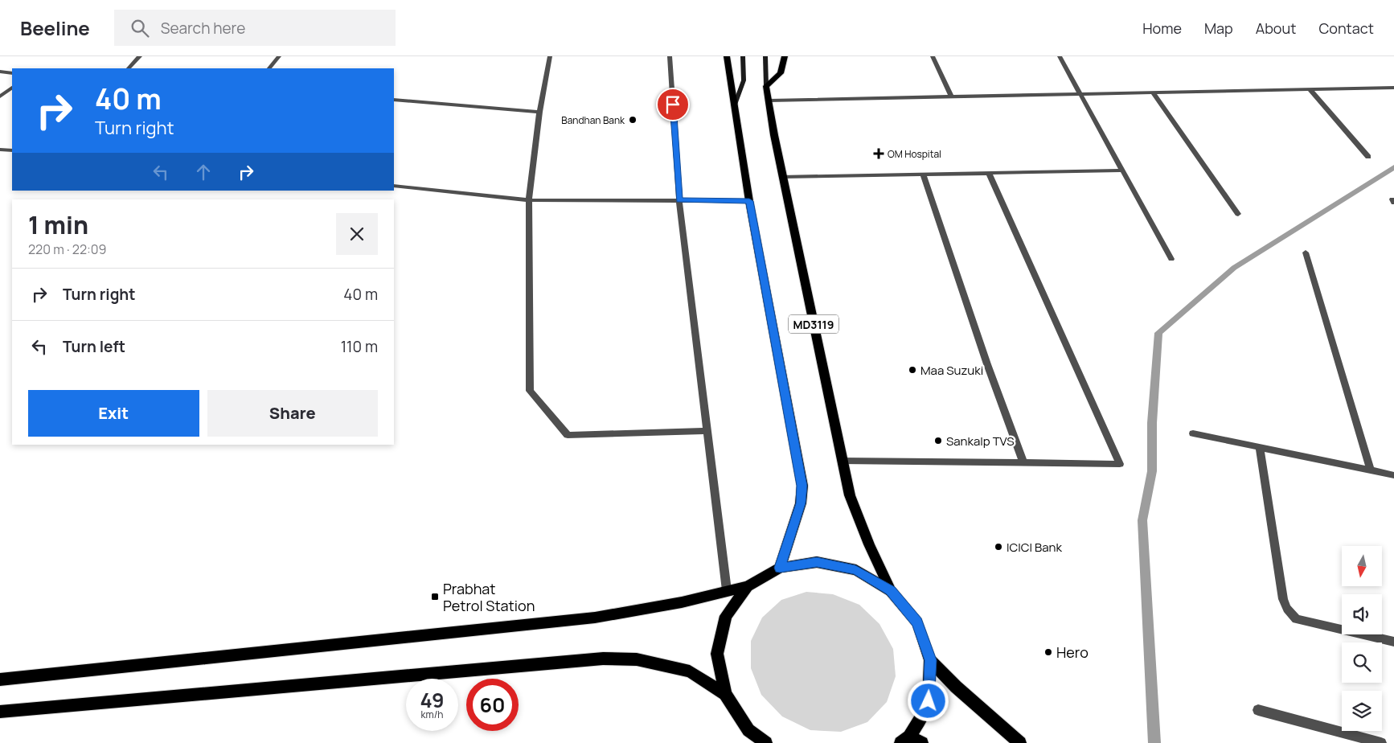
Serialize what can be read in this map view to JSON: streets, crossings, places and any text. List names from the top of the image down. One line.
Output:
{"streets":{"main road":["MD3119"]},"places":{"other":["Bandhan Bank","Maa Suzuki","Sankalp TVS","ICICI Bank","Hero"],"health":["OM Hospital"],"transit":["Prabhat Petrol Station"]},"north":"bottom","page":{"header":"Beeline","search":"Search here","nav":["Home","Map","About","Contact"],"turn":["40 m","Turn right"],"heading":["1 min","220 m · 22:09"],"list":[{"name":"Turn right","value":"40 m"},{"name":"Turn left","value":"110 m"}],"buttons":["Exit","Share"],"speed":"49 km/h","limit":"60"}}
